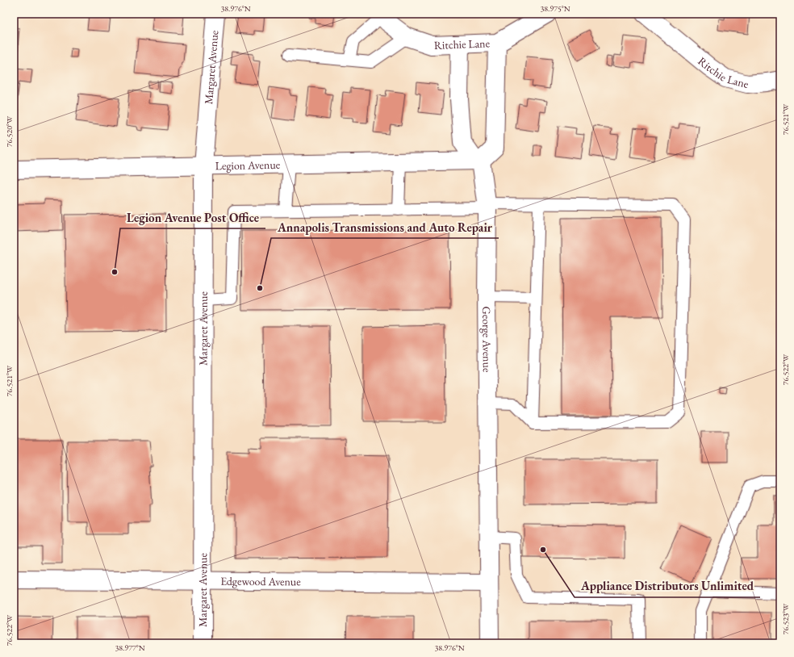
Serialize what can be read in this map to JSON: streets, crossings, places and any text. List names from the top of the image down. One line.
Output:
{"streets":{"street":["Ritchie Lane","Margaret Avenue","Legion Avenue","George Avenue","Edgewood Avenue"]},"crossings":[["Margaret Avenue","Legion Avenue"],["Margaret Avenue","Edgewood Avenue"],["Legion Avenue","George Avenue"],["George Avenue","Edgewood Avenue"]],"places":["Legion Avenue Post Office","Annapolis Transmissions and Auto Repair","Appliance Distributors Unlimited"],"coordinates":["38.976°N","38.975°N","76.521°W","76.520°W","76.522°W","76.523°W","38.977°N"]}
